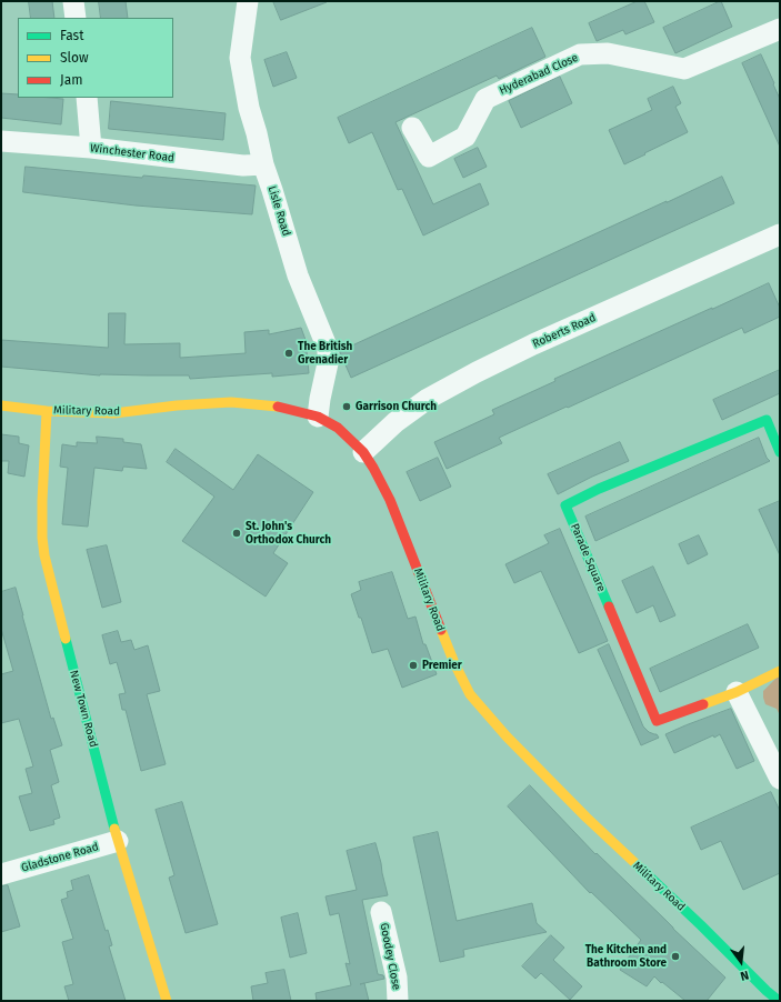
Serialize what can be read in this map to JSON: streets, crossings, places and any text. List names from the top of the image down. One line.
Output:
{"streets":{"street":["Hyderabad Close","Winchester Road","Lisle Road","Roberts Road","Military Road","Parade Square","New Town Road","Gladstone Road","Goodey Close"]},"crossings":[["Winchester Road","Lisle Road"],["Lisle Road","Military Road"],["Roberts Road","Military Road"],["Military Road","New Town Road"],["New Town Road","Gladstone Road"]],"places":["The British Grenadier","Garrison Church","St. John's Orthodox Church","Premier","The Kitchen and Bathroom Store"],"legend":["Fast","Slow","Jam"],"north":"bottom"}
